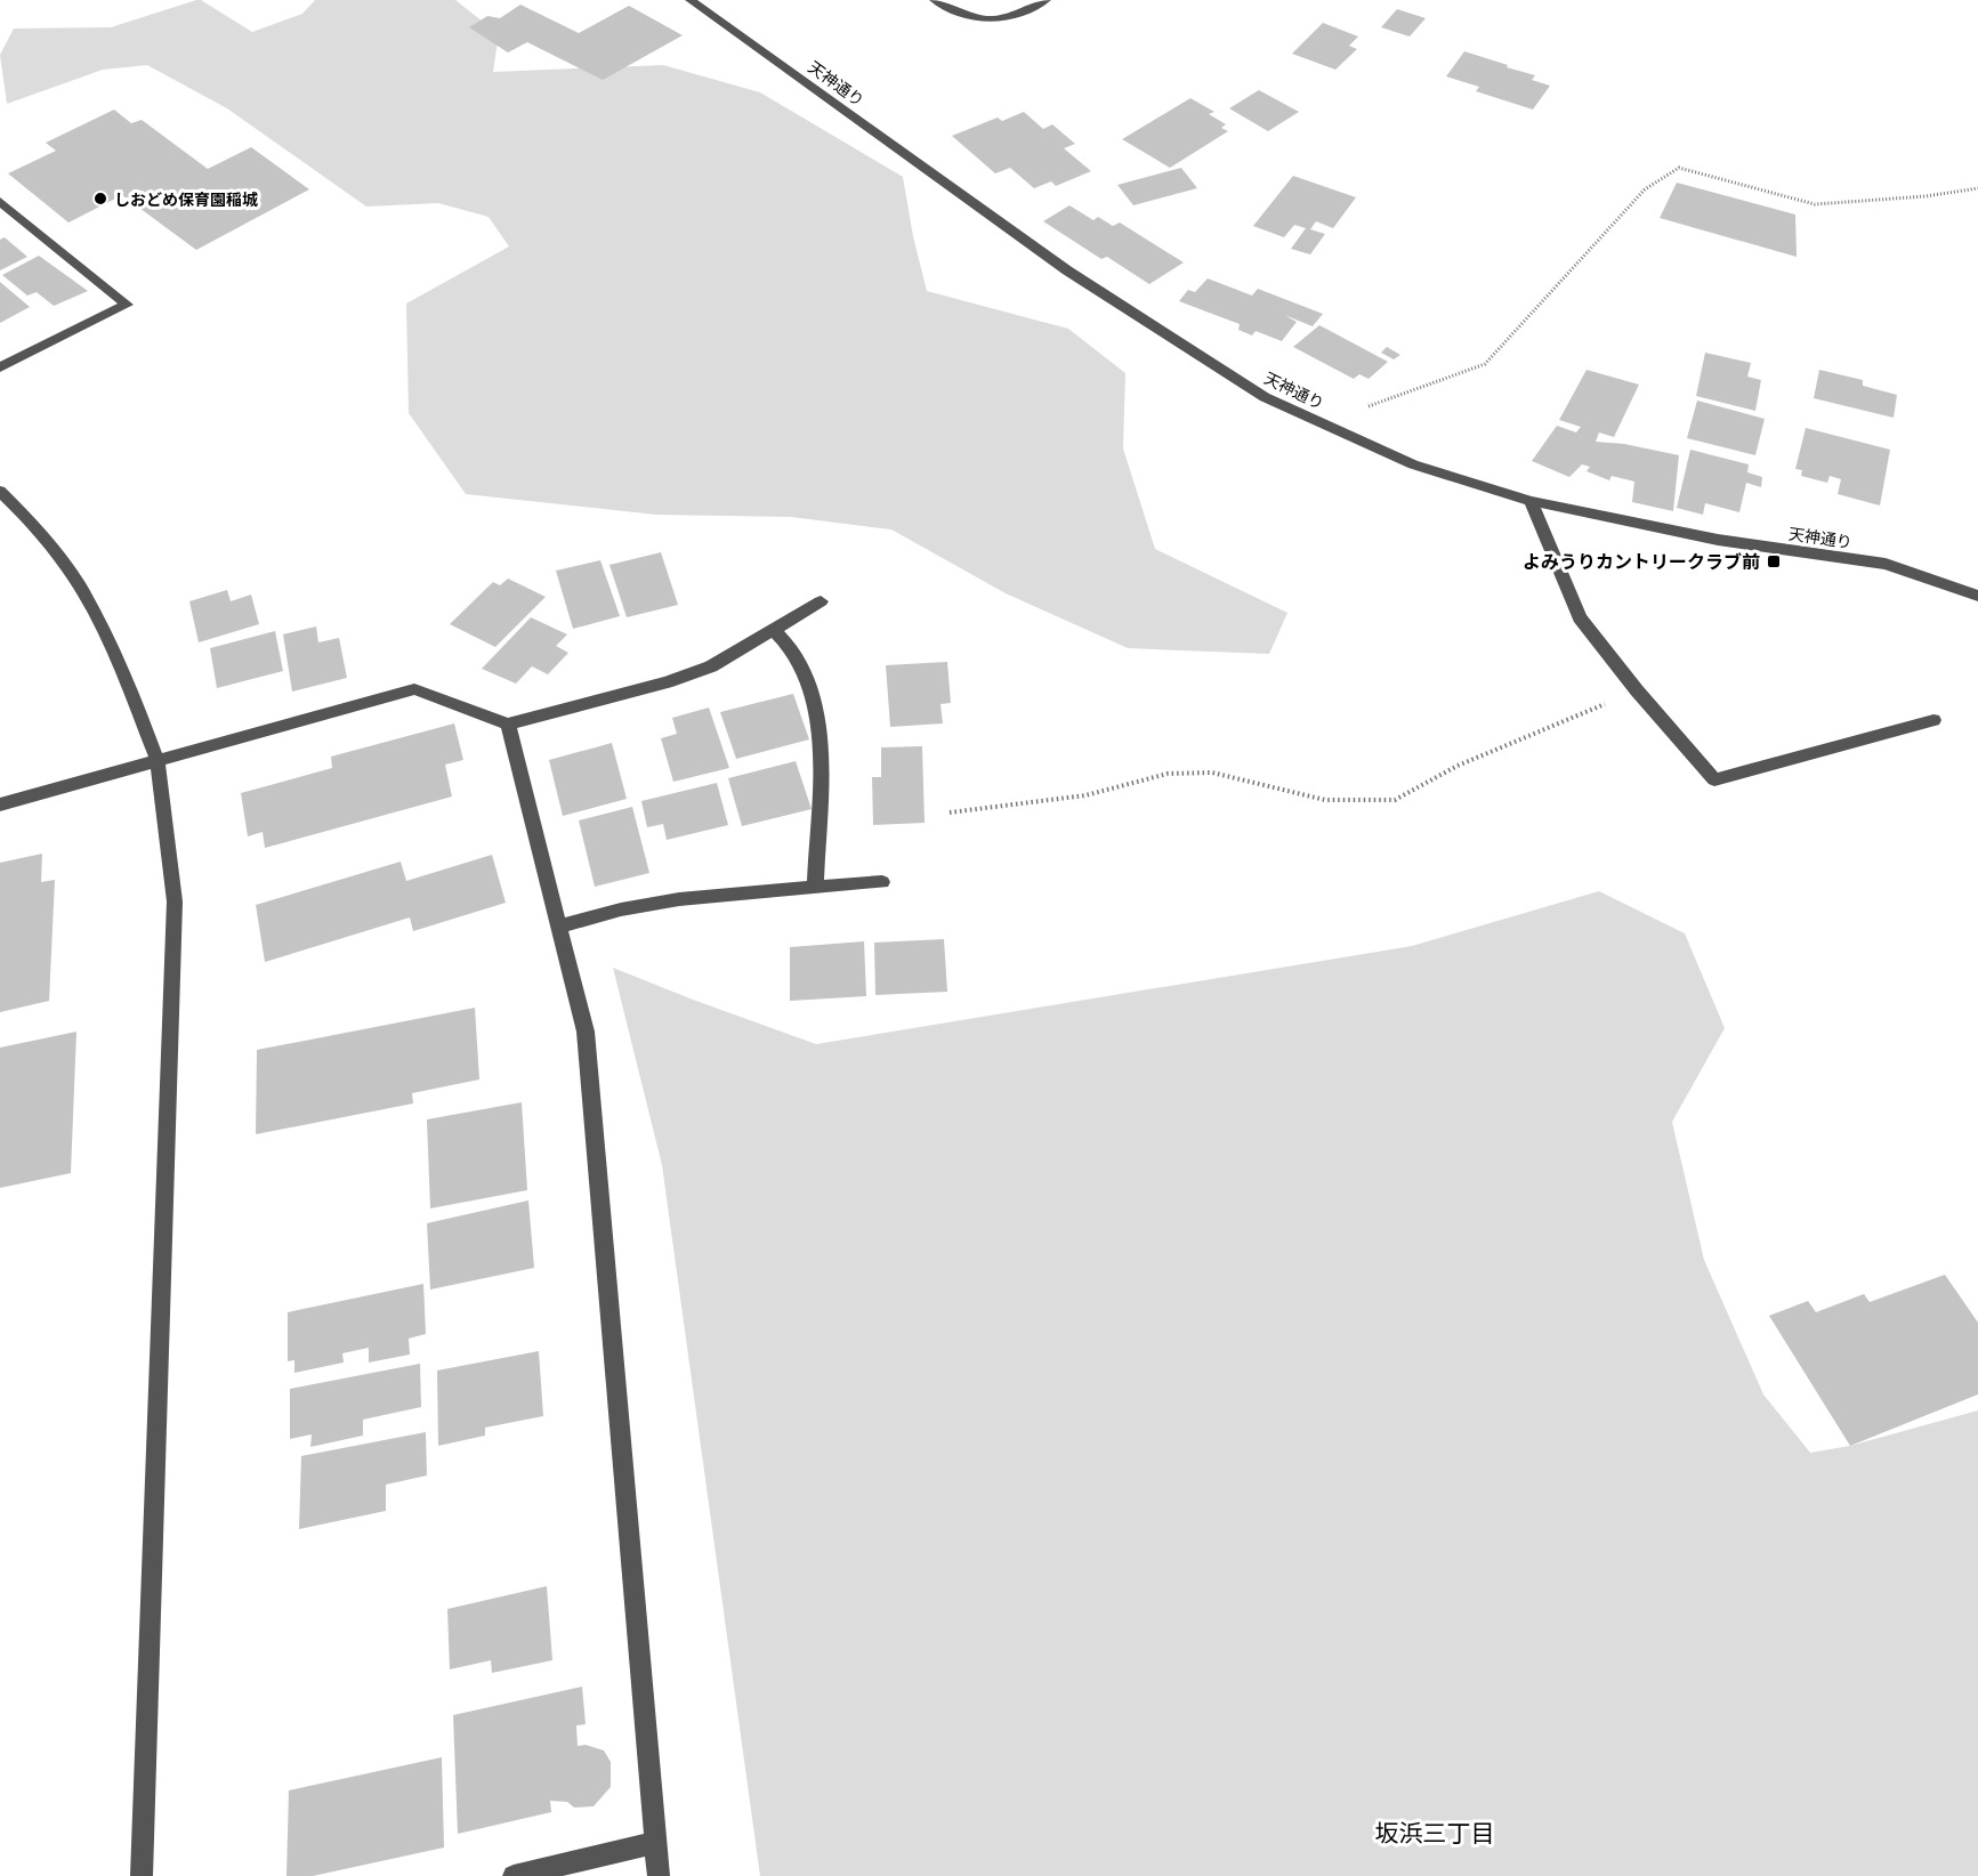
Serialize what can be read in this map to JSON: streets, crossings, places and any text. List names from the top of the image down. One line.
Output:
{"streets":{"street":["天神通り"]},"districts":["坂浜三丁目"],"places":{"other":["しおどめ保育園稲城"],"transit":["よみうりカントリークラブ前"]}}
